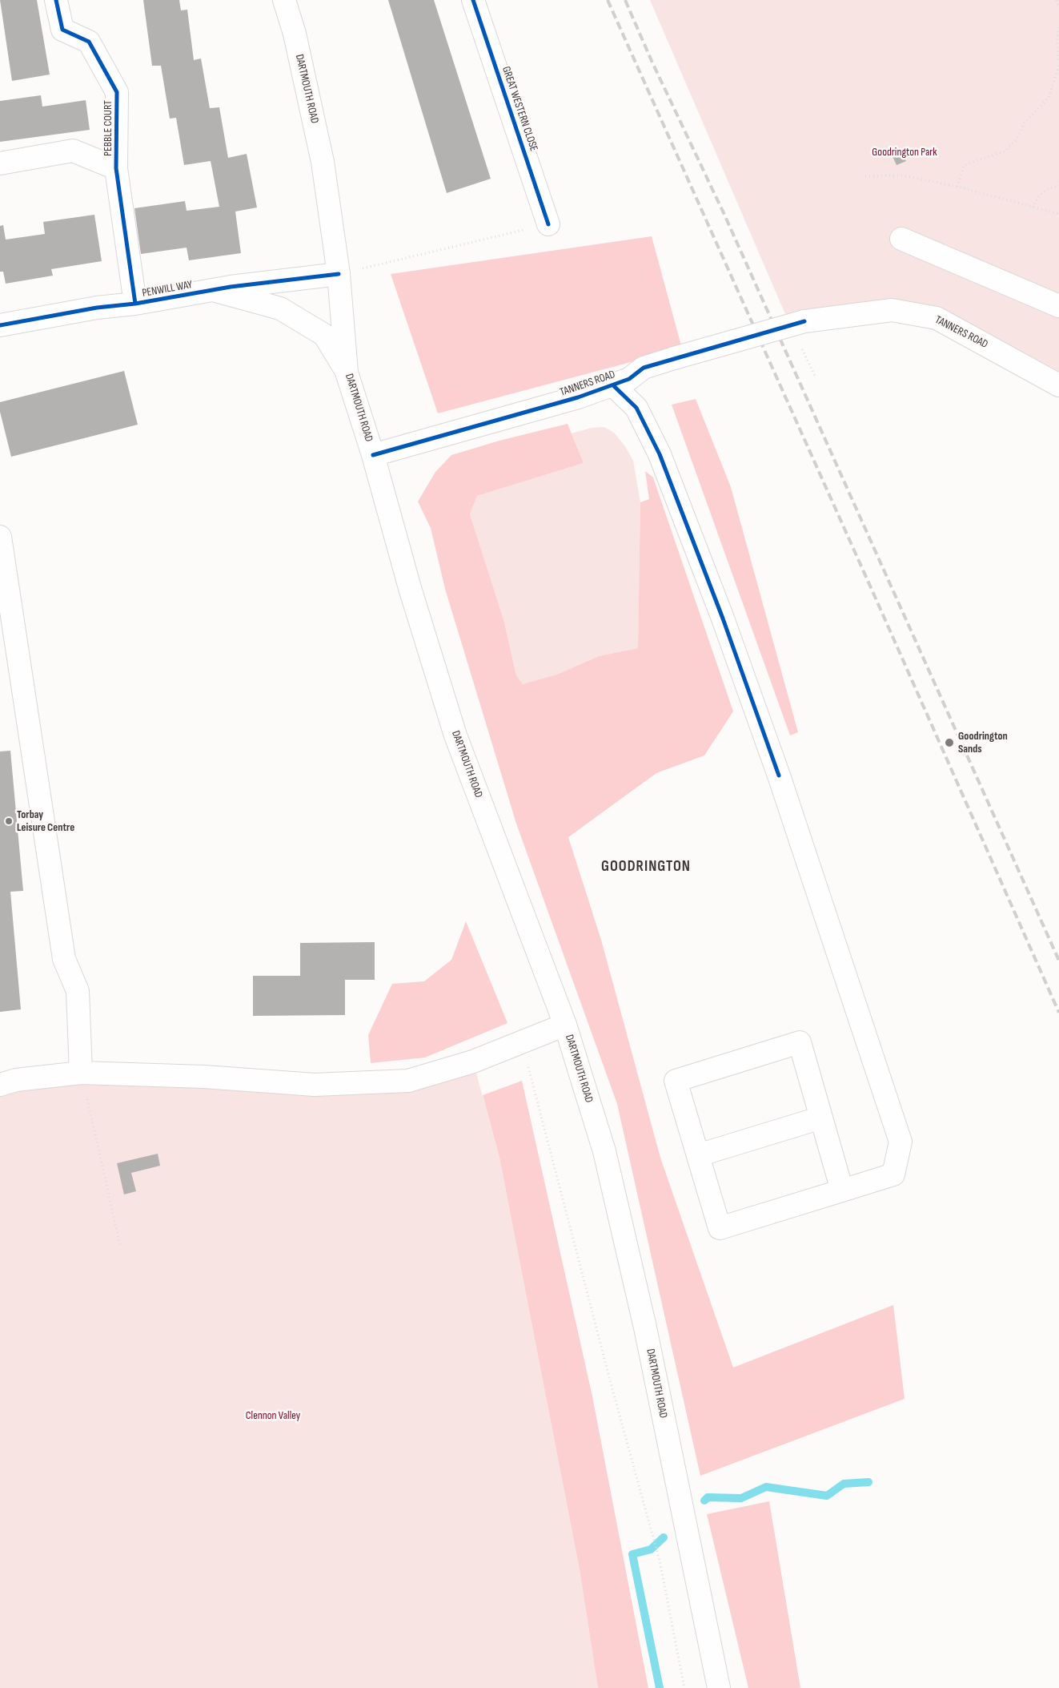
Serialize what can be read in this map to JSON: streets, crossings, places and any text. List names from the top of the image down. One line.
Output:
{"streets":{"main road":["DARTMOUTH ROAD","GREAT WESTERN CLOSE","PEBBLE COURT","PENWILL WAY","TANNERS ROAD"]},"crossings":[["DARTMOUTH ROAD","PENWILL WAY"],["DARTMOUTH ROAD","TANNERS ROAD"],["PEBBLE COURT","PENWILL WAY"]],"districts":["GOODRINGTON"],"parks":["Goodrington Park","Clennon Valley"],"places":["Goodrington Sands","Torbay Leisure Centre"]}
